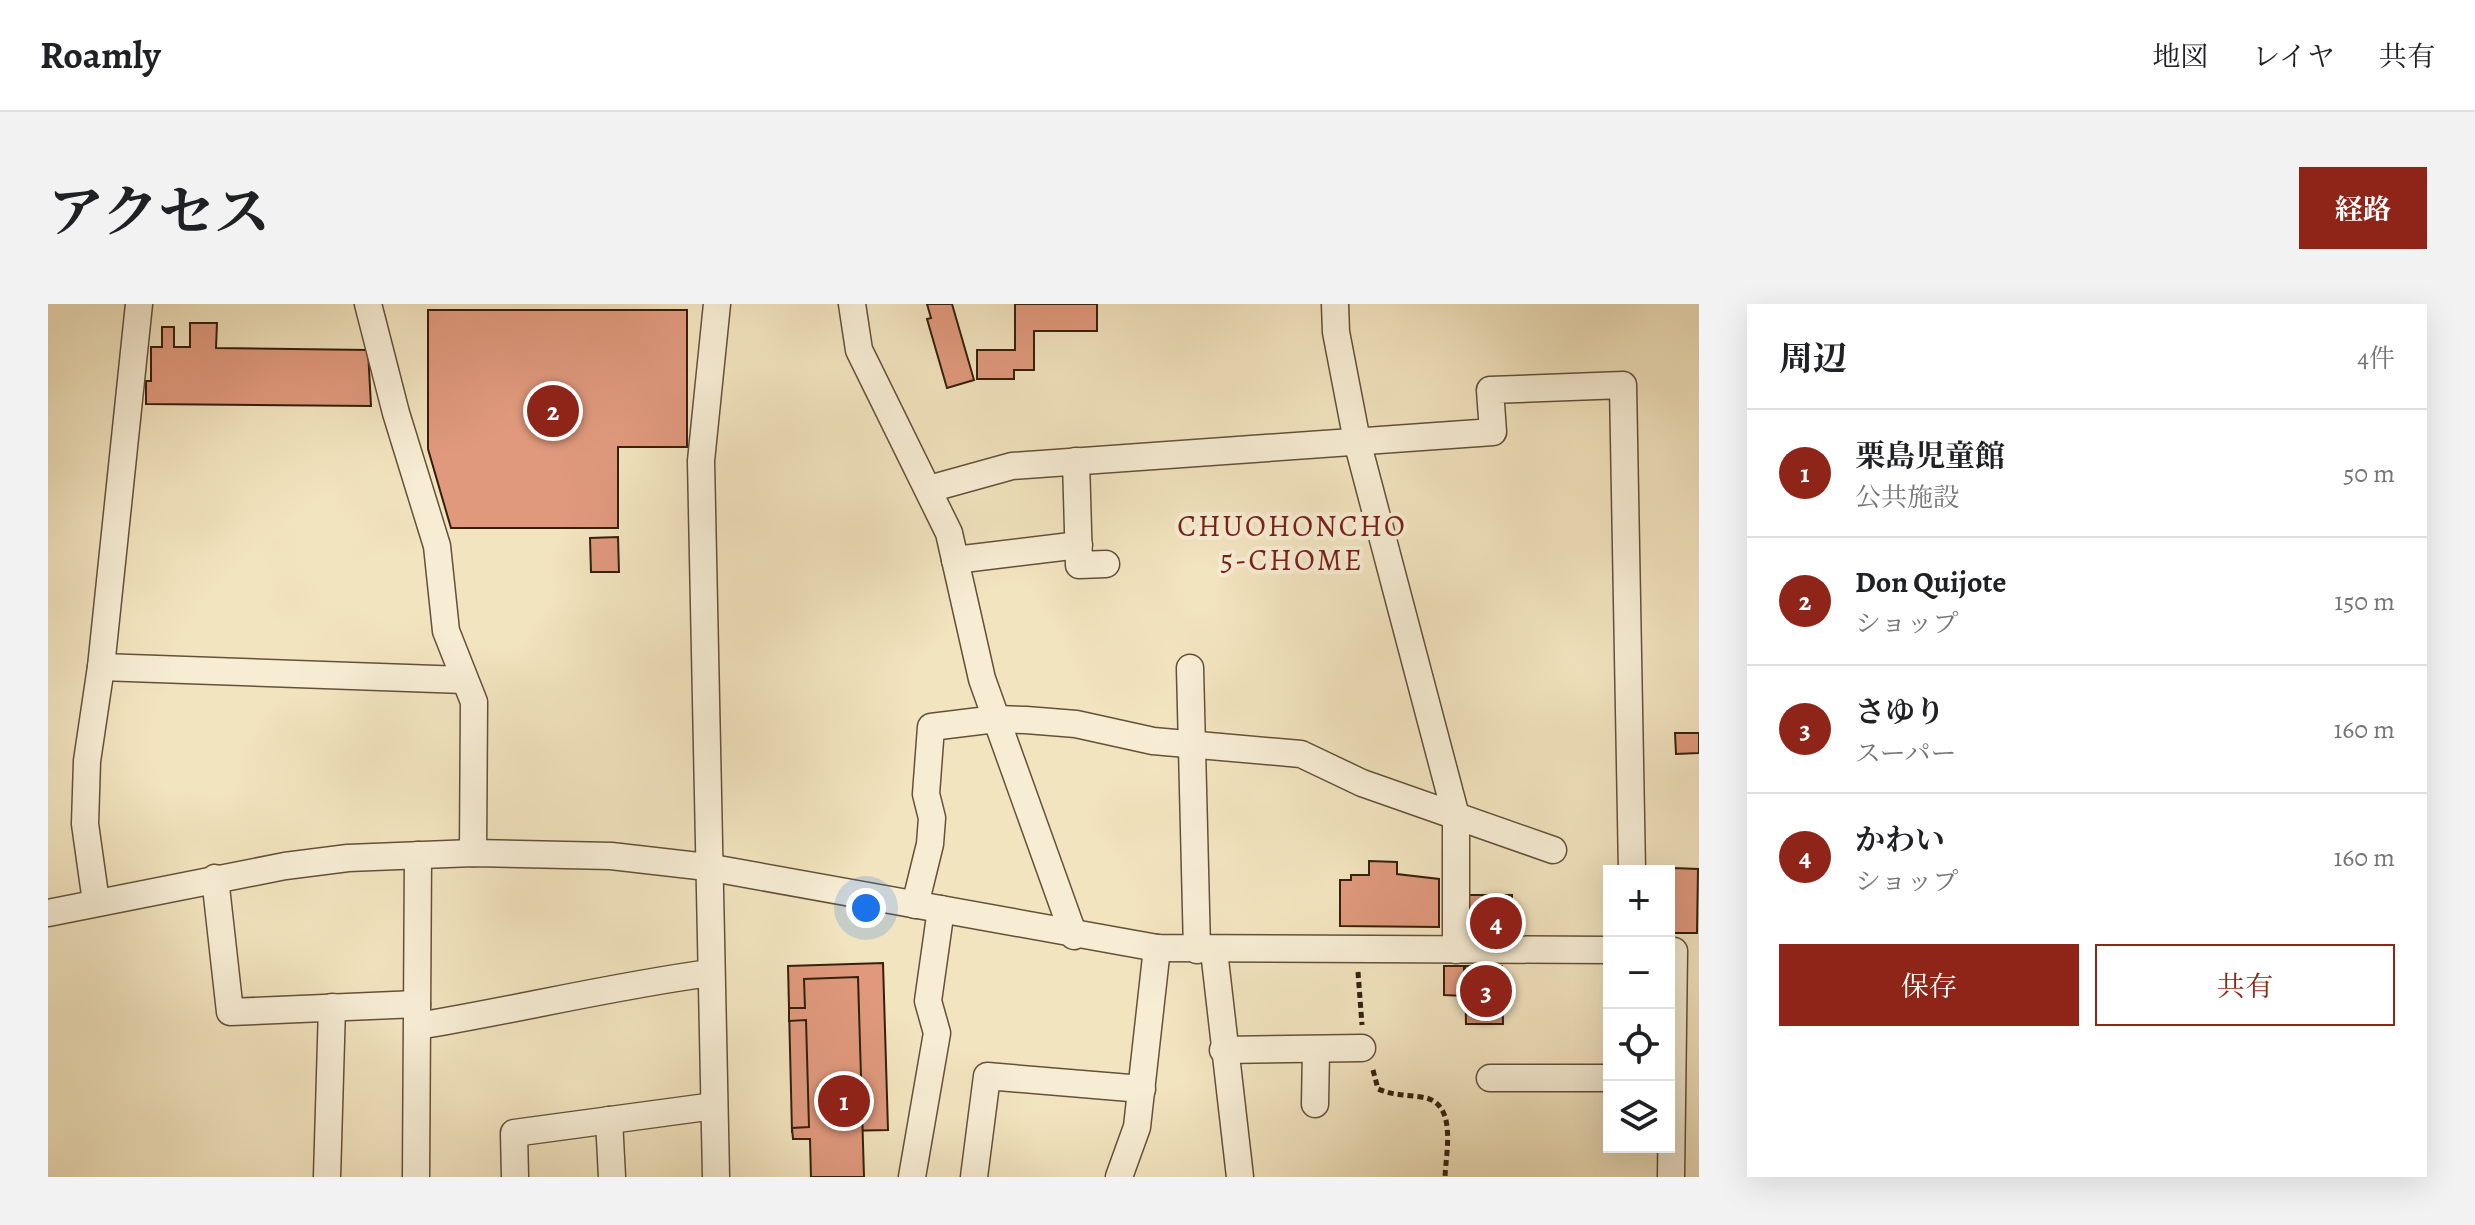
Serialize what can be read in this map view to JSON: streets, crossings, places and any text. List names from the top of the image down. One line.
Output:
{"districts":["CHUOHONCHO 5-CHOME"],"page":{"header":"Roamly","nav":["地図","レイヤ","共有"],"title":"アクセス","buttons":["経路",["保存","共有"]],"heading":["周辺","4件"],"pins":["2","4","3","1"],"list":[{"mark":"1","name":"栗島児童館","note":"公共施設","value":"50 m"},{"mark":"2","name":"Don Quijote","note":"ショップ","value":"150 m"},{"mark":"3","name":"さゆり","note":"スーパー","value":"160 m"},{"mark":"4","name":"かわい","note":"ショップ","value":"160 m"}],"map_buttons":["+","−"]}}
